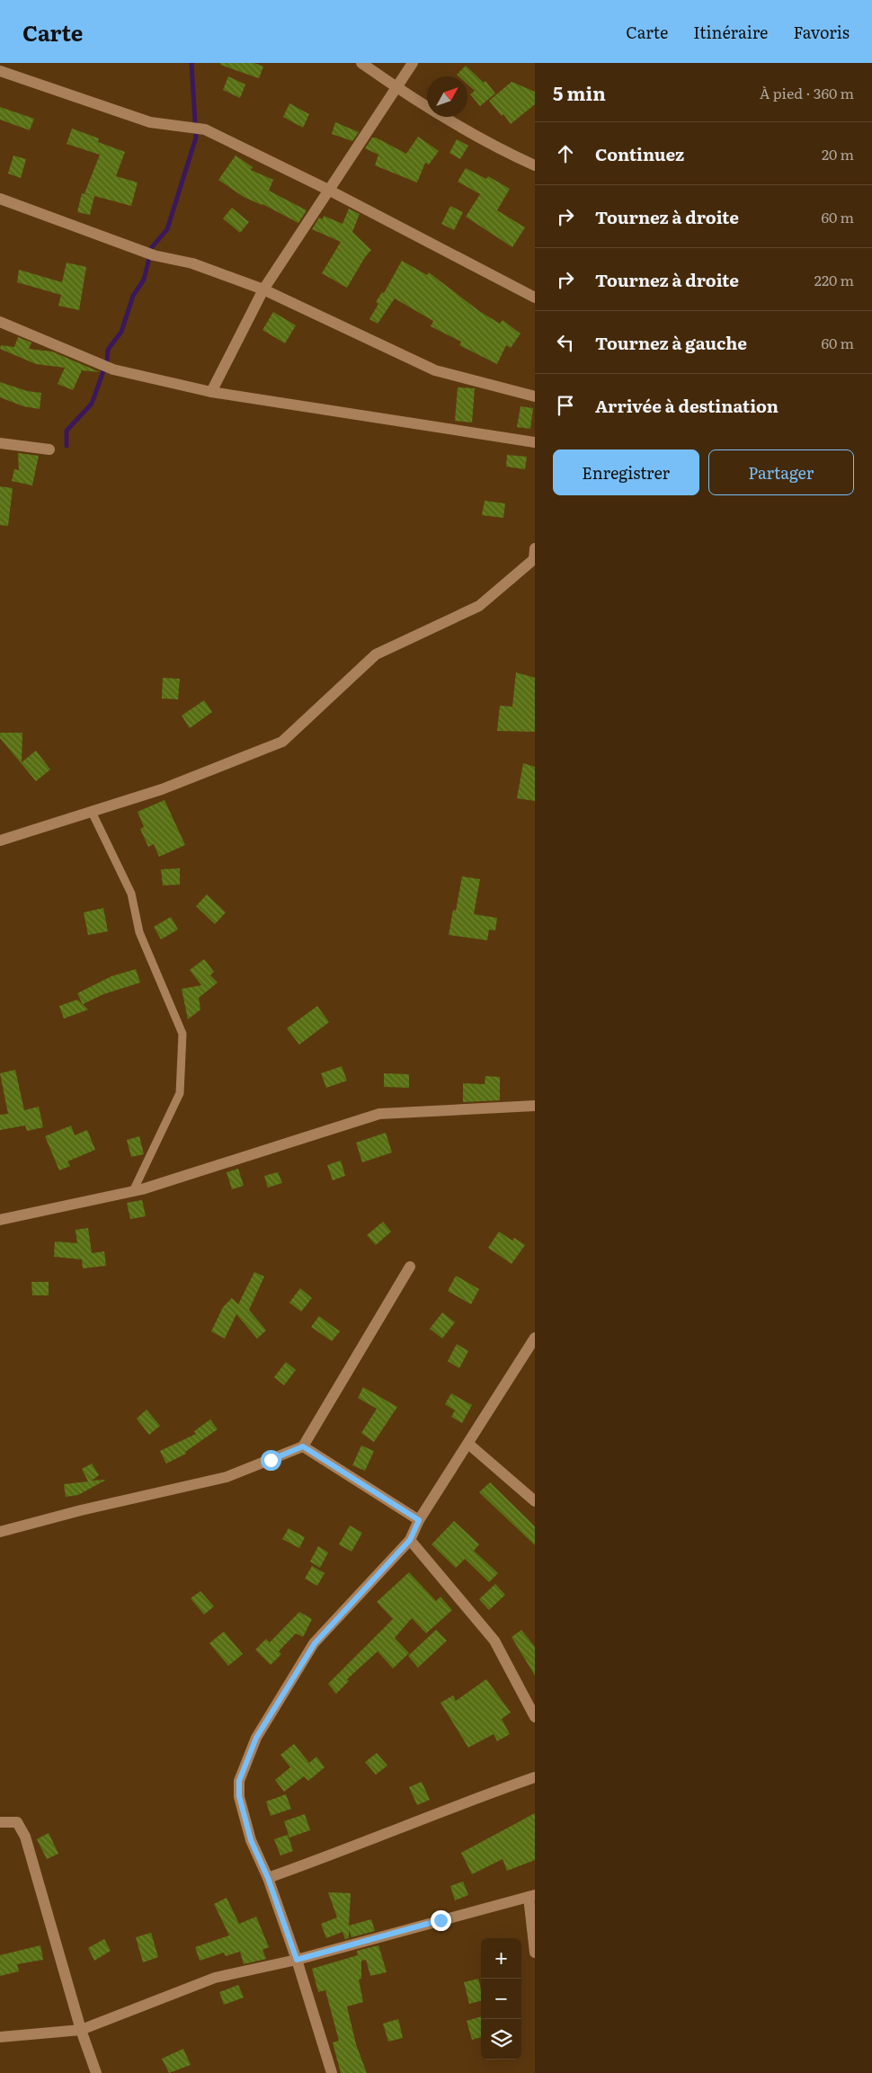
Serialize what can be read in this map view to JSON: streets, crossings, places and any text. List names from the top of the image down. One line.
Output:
{"north":"top right","page":{"header":"Carte","nav":["Carte","Itinéraire","Favoris"],"heading":["5 min","À pied · 360 m"],"list":[["Continuez","20 m"],["Tournez à droite","60 m"],["Tournez à droite","220 m"],["Tournez à gauche","60 m"],"Arrivée à destination"],"buttons":["Enregistrer","Partager"],"map_buttons":["+","−"]}}
